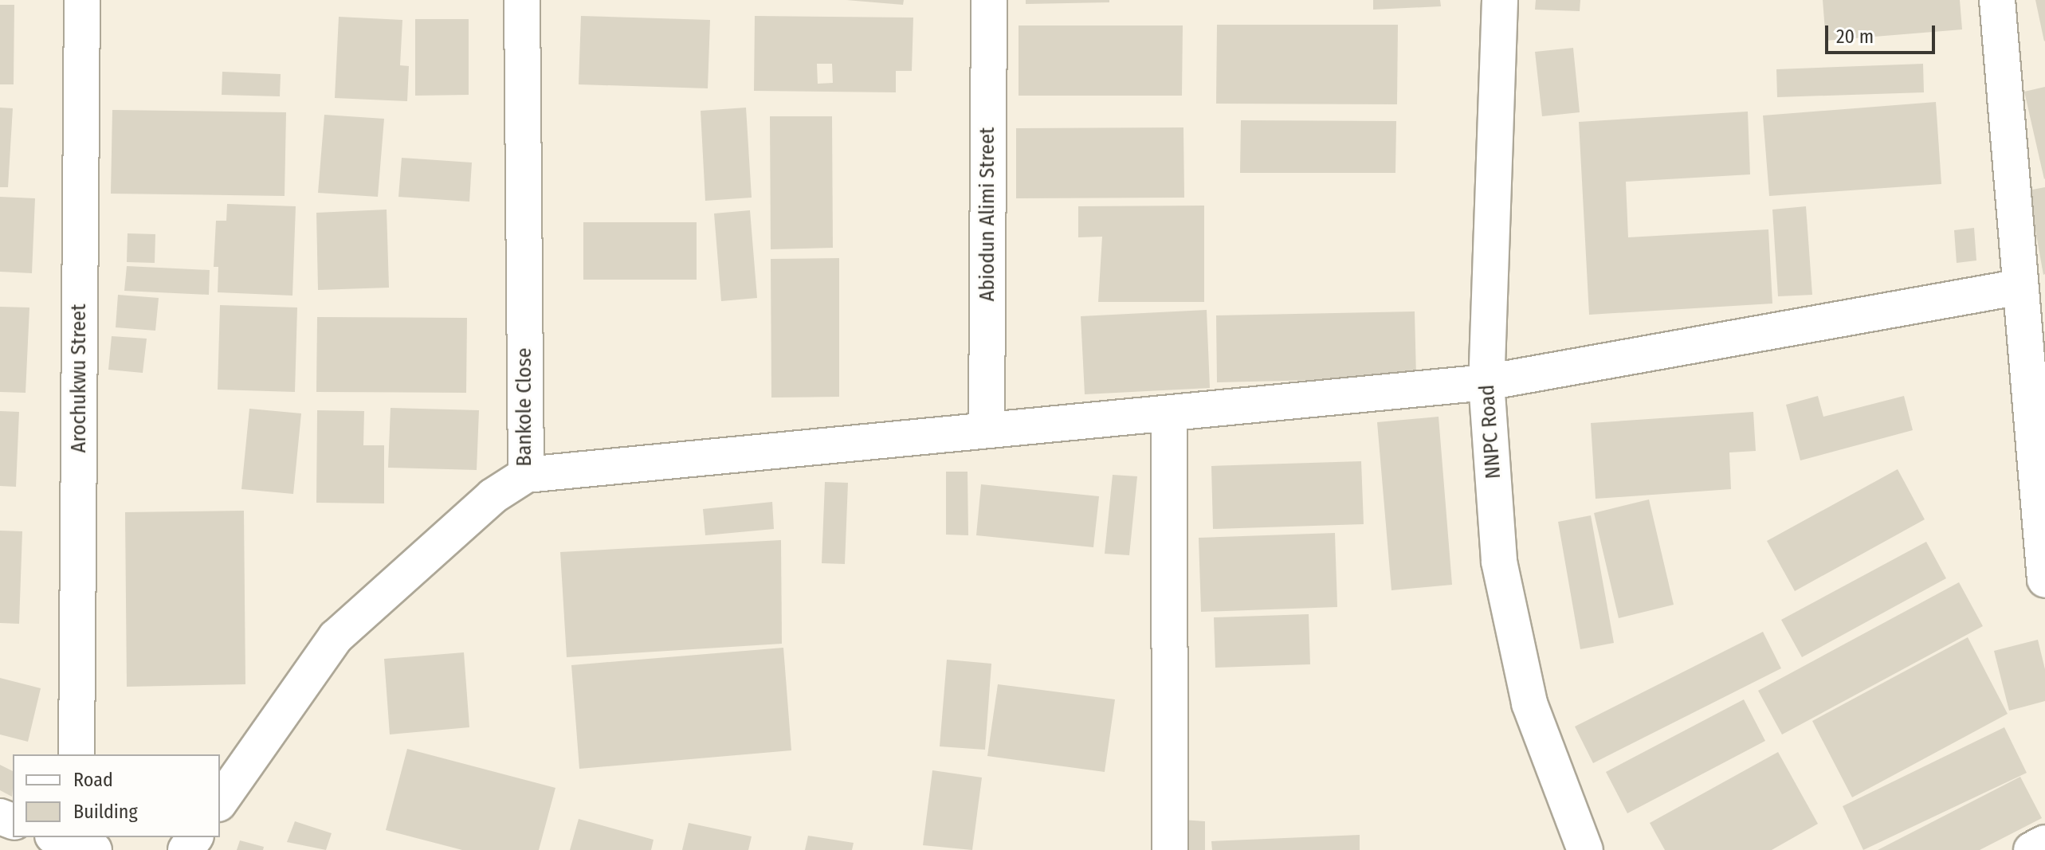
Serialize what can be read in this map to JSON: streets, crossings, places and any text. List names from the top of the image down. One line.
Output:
{"streets":{"street":["Abiodun Alimi Street","Arochukwu Street","Bankole Close","NNPC Road"]},"legend":["Road","Building"],"scale_bar":"20 m"}
